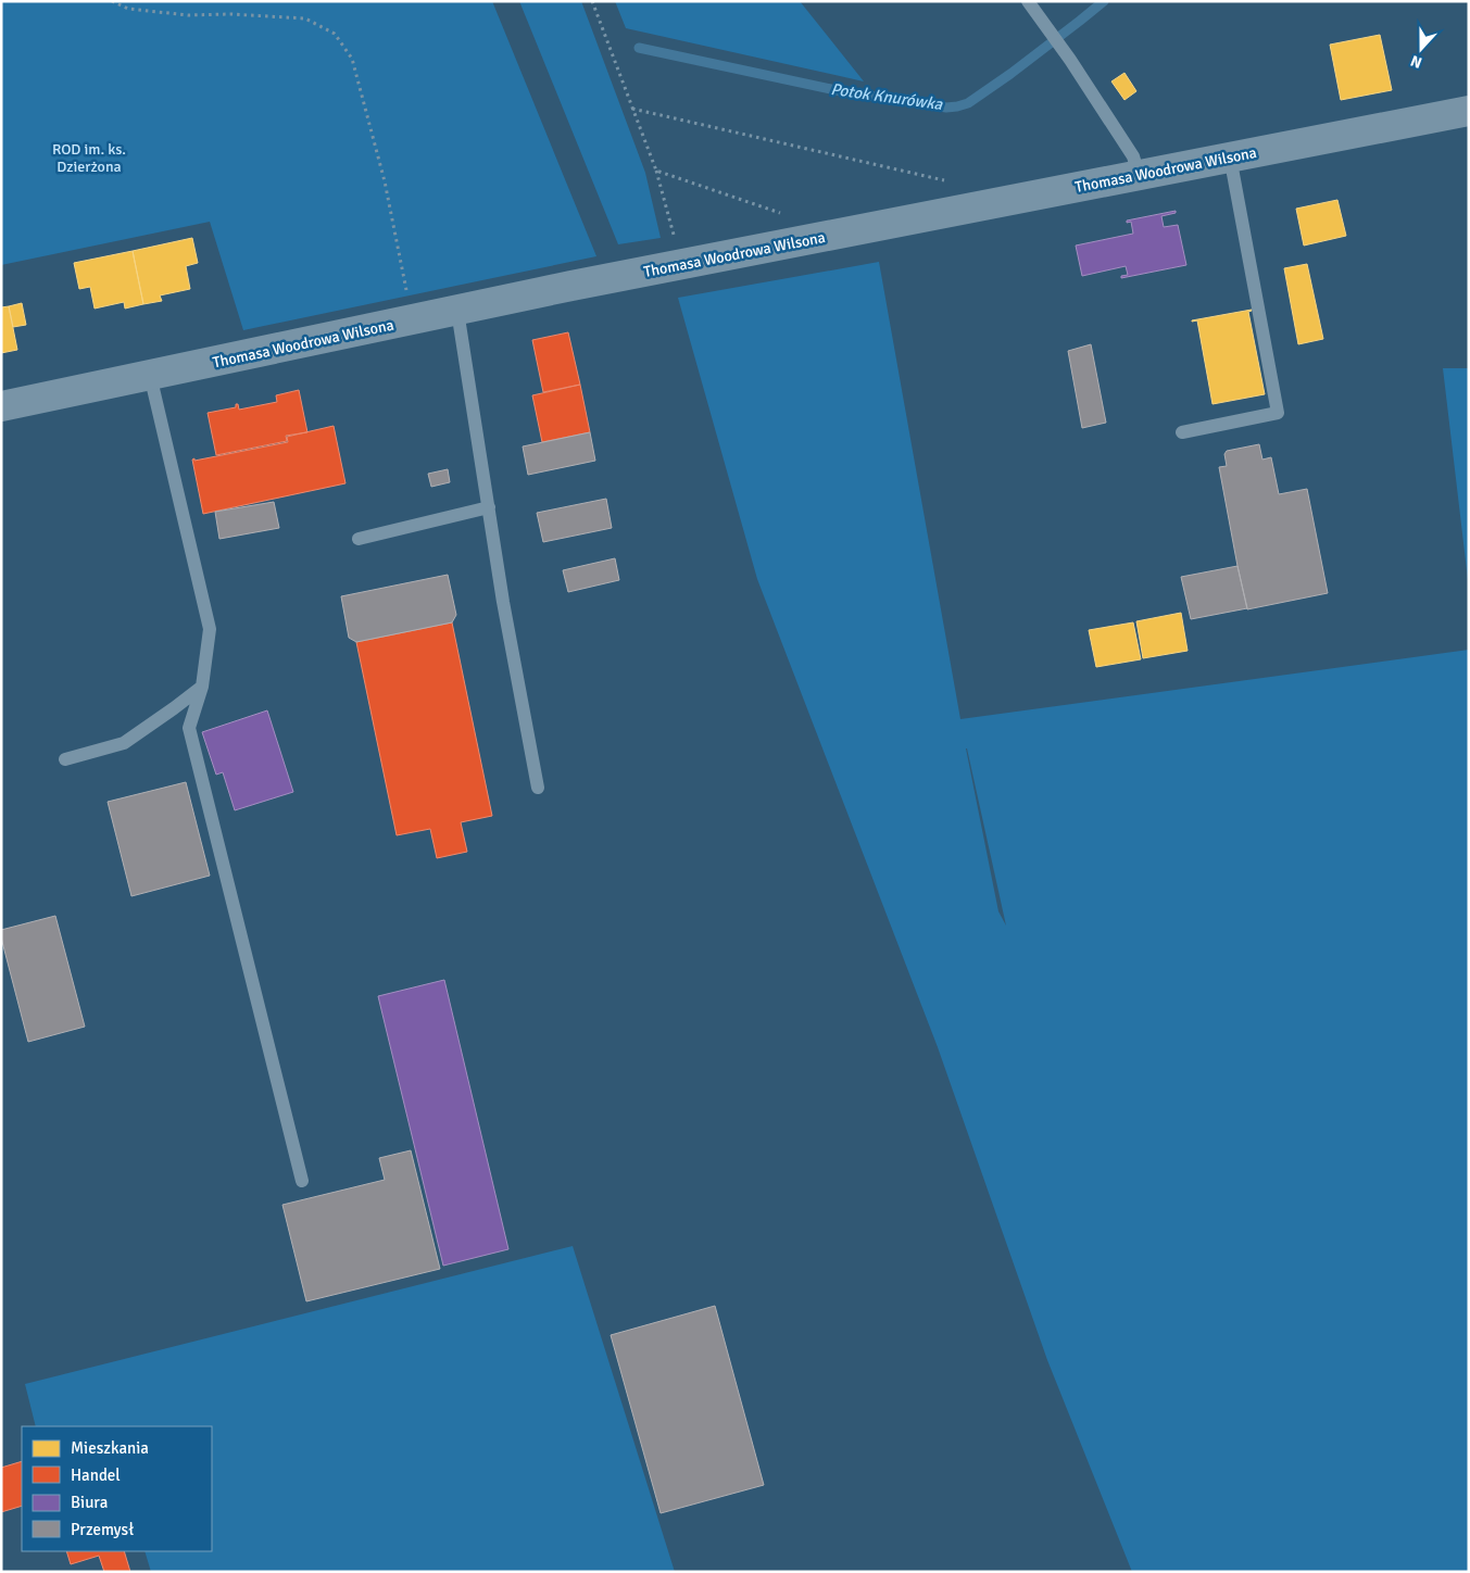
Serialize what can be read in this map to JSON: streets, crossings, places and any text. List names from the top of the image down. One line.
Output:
{"streets":{"street":["Thomasa Woodrowa Wilsona"]},"water":["Potok Knurówka"],"parks":["ROD im. ks. Dzierżona"],"legend":["Mieszkania","Handel","Biura","Przemysł"],"north":"bottom"}
